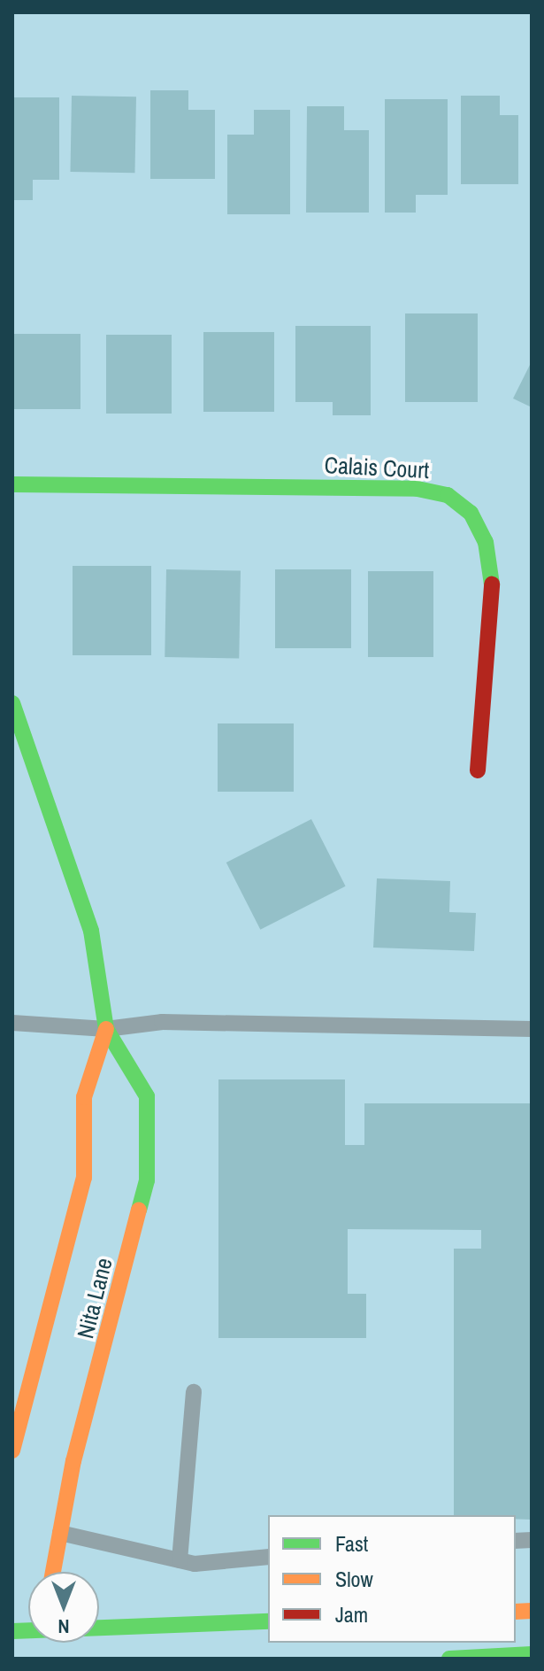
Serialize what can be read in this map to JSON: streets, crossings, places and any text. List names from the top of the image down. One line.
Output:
{"streets":{"main road":["Calais Court","Nita Lane"]},"legend":["Fast","Slow","Jam"],"north":"bottom"}
